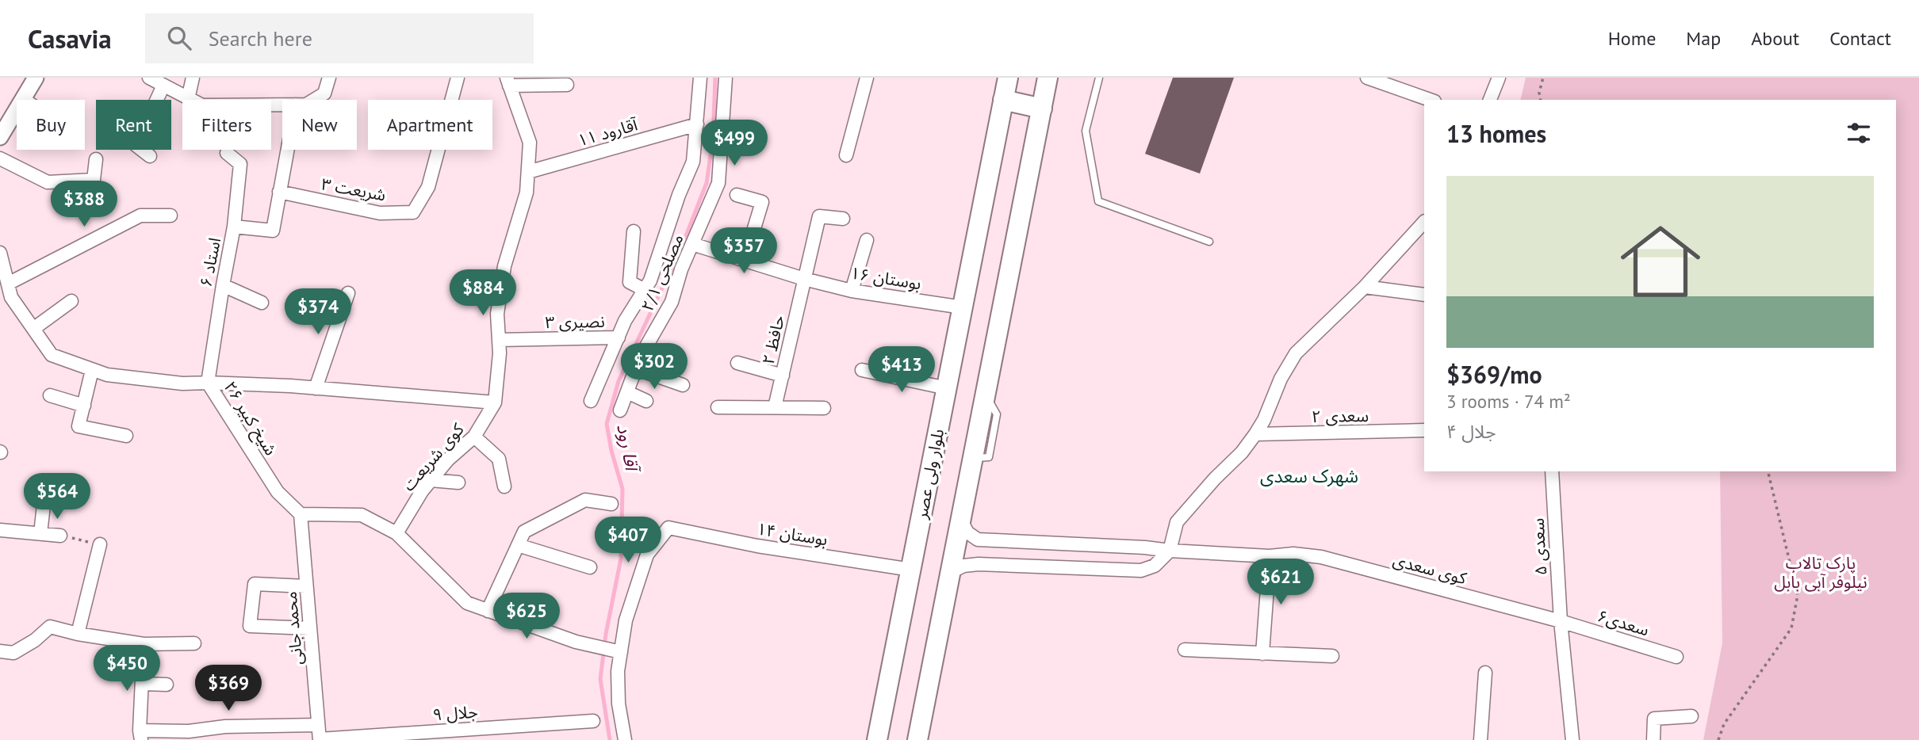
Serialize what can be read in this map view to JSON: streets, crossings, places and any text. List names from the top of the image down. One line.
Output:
{"streets":{"main road":["بلوار ولی عصر"],"street":["آقارود ۱۱","شریعت ۳","استاد ۶","مصلحی ۲/۱","بوستان ۱۶","نصیری ۳","حافظ ۲","سعدی ۲","شیخ کبیر ۲۶","کوی شریعت","بوستان ۱۴","سعدی ۵","کوی سعدی","سعدی۶","محمد جانی","جلال ۹"]},"crossings":[["آقارود ۱۱","کوی شریعت"],["استاد ۶","شیخ کبیر ۲۶"],["مصلحی ۲/۱","بوستان ۱۶"],["بوستان ۱۶","حافظ ۲"],["بوستان ۱۶","بلوار ولی عصر"],["نصیری ۳","کوی شریعت"],["شیخ کبیر ۲۶","محمد جانی"],["بلوار ولی عصر","بوستان ۱۴"],["سعدی ۵","کوی سعدی"],["سعدی ۵","سعدی۶"],["کوی سعدی","سعدی۶"],["محمد جانی","جلال ۹"]],"districts":["شهرک سعدی"],"water":["آقا رود"],"parks":["پارک تالاب نیلوفر آبی بابل"],"page":{"header":"Casavia","search":"Search here","nav":["Home","Map","About","Contact"],"chip":["Buy","Rent","Filters","New","Apartment"],"heading":"13 homes","price":["$499","$388","$357","$884","$374","$302","$413","$564","$407","$621","$625","$450","$369"],"list":[{"name":"$369/mo","note":"3 rooms · 74 m² · جلال ۴"}]}}
